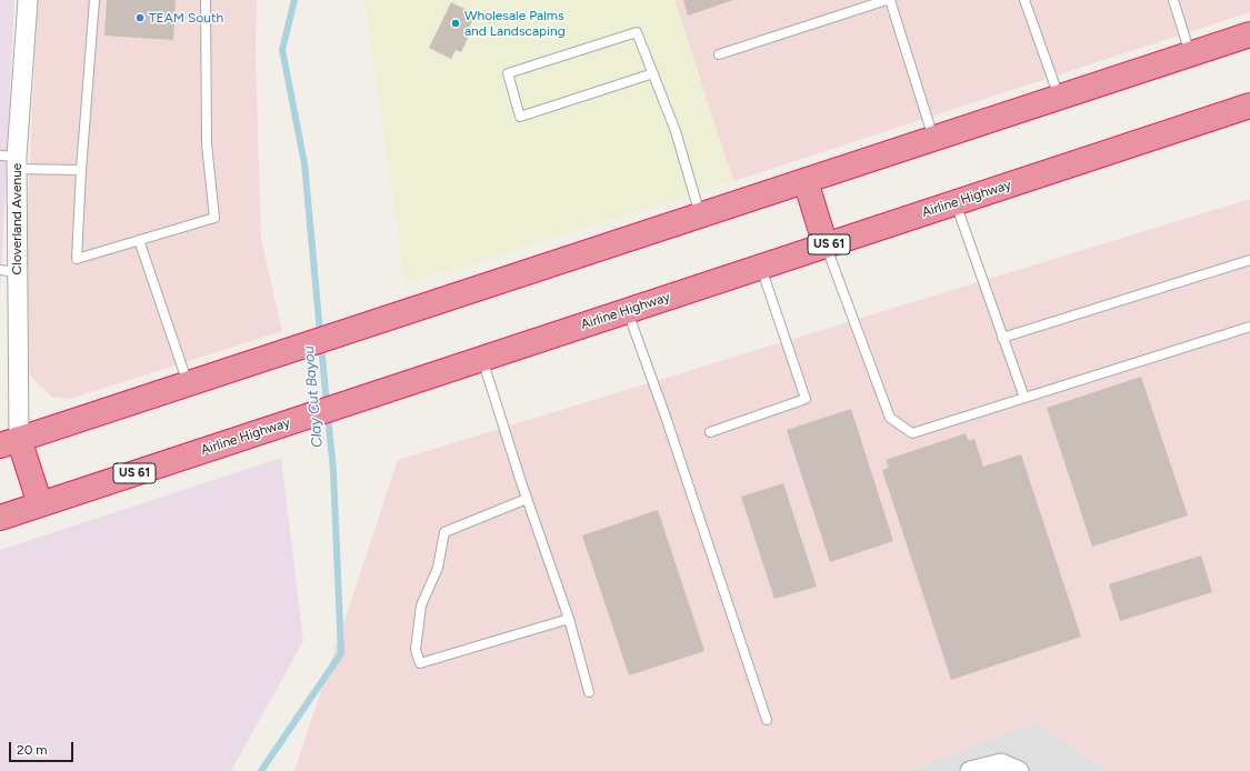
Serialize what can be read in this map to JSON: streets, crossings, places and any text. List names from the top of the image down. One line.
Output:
{"streets":{"highway":["Airline Highway","US 61"],"street":["Cloverland Avenue"]},"water":["Clay Cut Bayou"],"places":["TEAM South","Wholesale Palms and Landscaping"],"scale_bar":"20 m"}
